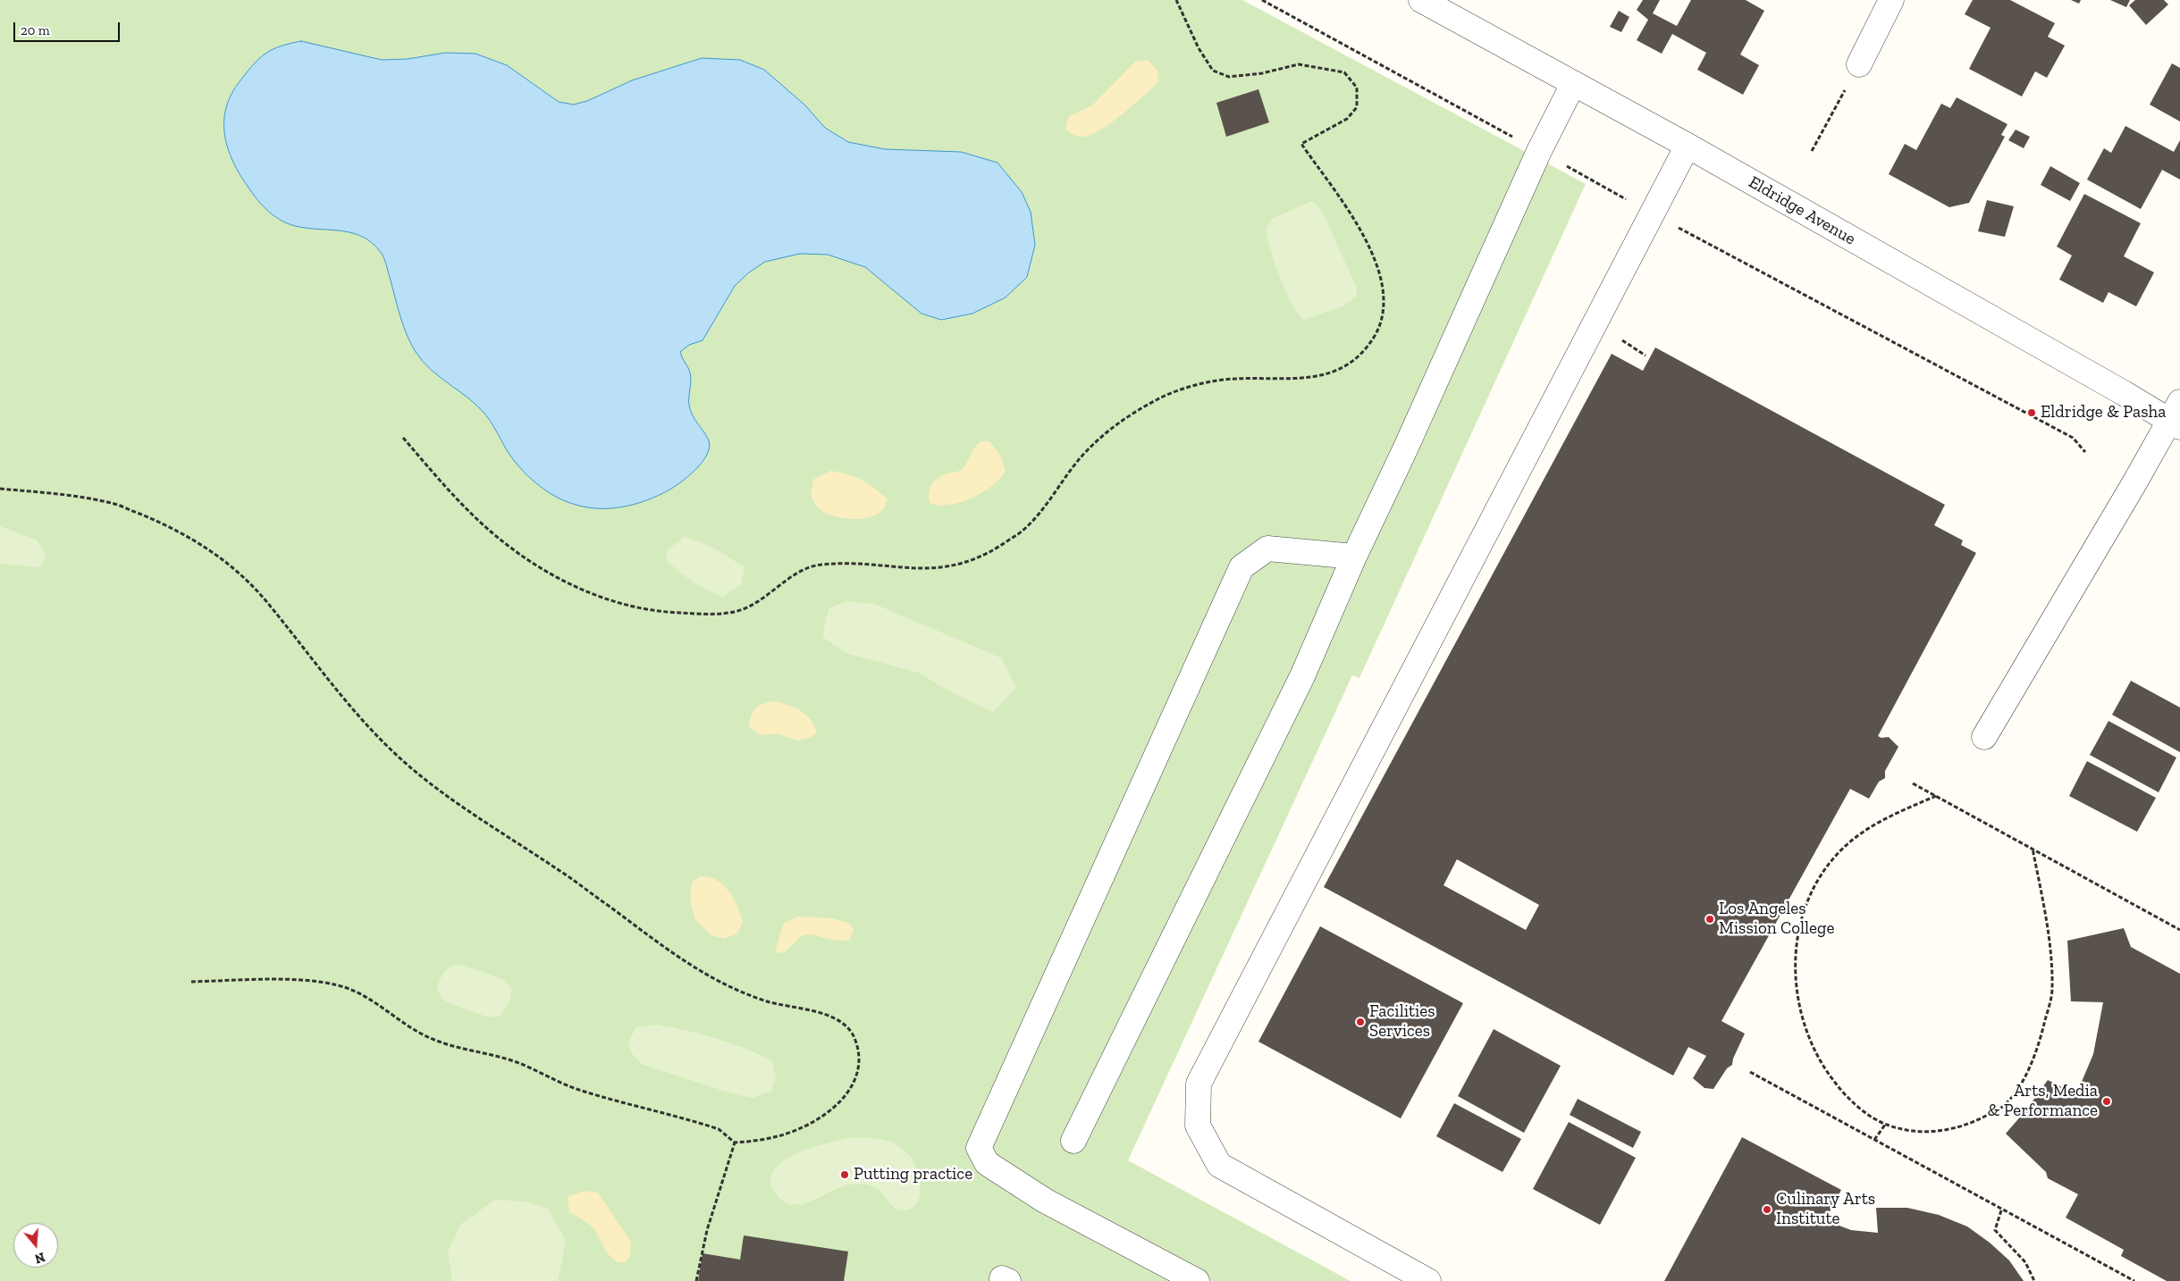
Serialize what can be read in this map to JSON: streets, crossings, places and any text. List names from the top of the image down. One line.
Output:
{"streets":{"street":["Eldridge Avenue"]},"places":["Eldridge & Pasha","Los Angeles Mission College","Facilities Services","Arts, Media & Performance","Putting practice","Culinary Arts Institute"],"scale_bar":"20 m","north":"bottom"}
